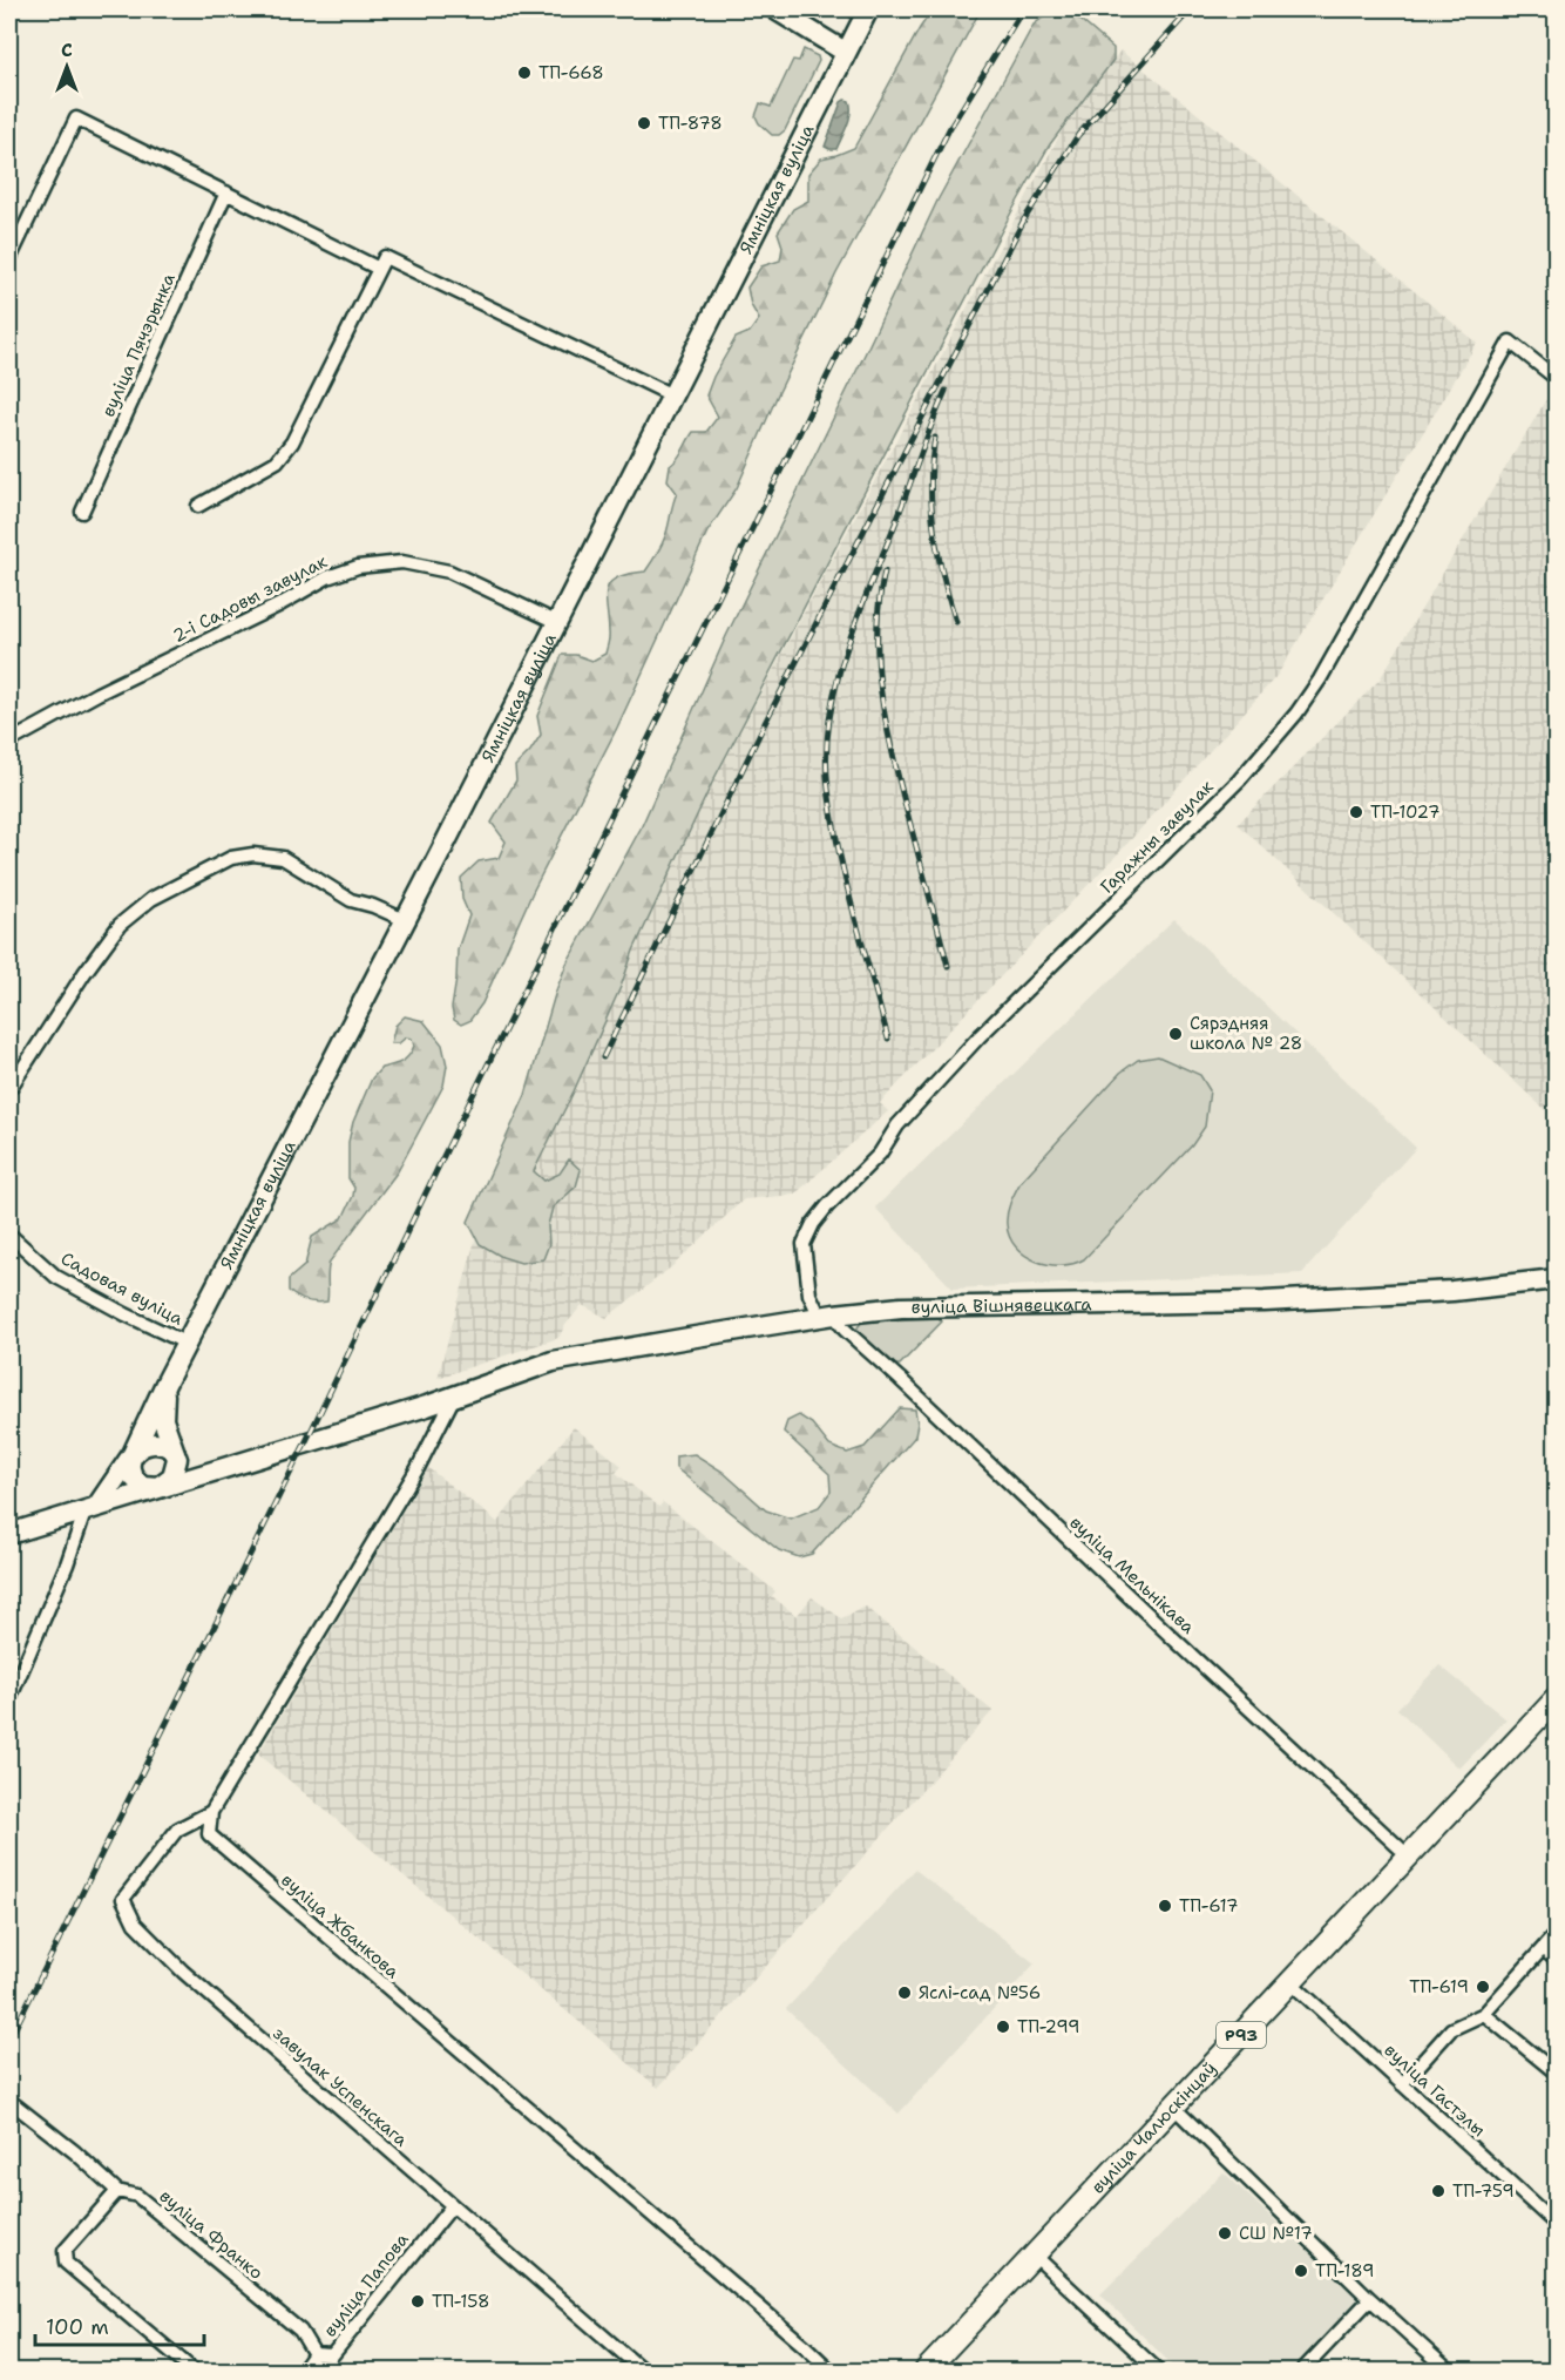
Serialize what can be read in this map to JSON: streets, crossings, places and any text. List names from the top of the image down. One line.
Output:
{"streets":{"main road":["Ямніцкая вуліца","вуліца Вішнявецкага","Р93","вуліца Чалюскінцаў"],"street":["вуліца Пячэрынка","2-і Садовы завулак","Гаражны завулак","Садовая вуліца","вуліца Мельнікава","вуліца Жбанкова","завулак Успенскага","вуліца Гастэлы","вуліца Франко","вуліца Папова"]},"crossings":[["Ямніцкая вуліца","2-і Садовы завулак"],["Ямніцкая вуліца","Садовая вуліца"],["Ямніцкая вуліца","вуліца Вішнявецкага"],["Гаражны завулак","вуліца Вішнявецкага"],["Гаражны завулак","вуліца Мельнікава"],["вуліца Вішнявецкага","вуліца Мельнікава"],["вуліца Мельнікава","вуліца Чалюскінцаў"],["вуліца Жбанкова","завулак Успенскага"],["завулак Успенскага","вуліца Папова"],["вуліца Гастэлы","вуліца Чалюскінцаў"],["вуліца Франко","вуліца Папова"]],"places":["ТП-668","ТП-878","ТП-1027","Сярэдняя школа № 28","ТП-617","ТП-619","Яслі-сад №56","ТП-299","ТП-759","СШ №17","ТП-189","ТП-158"],"scale_bar":"100 m","north":"top"}
